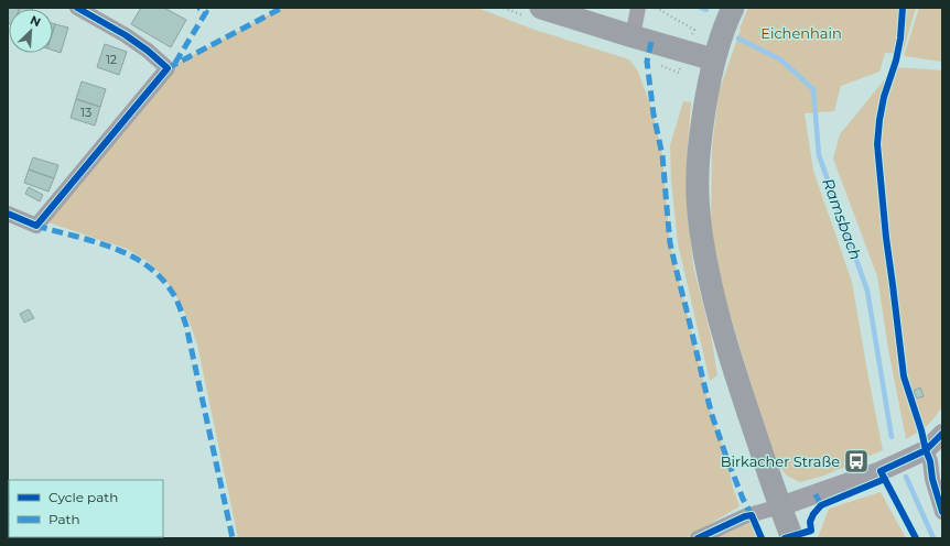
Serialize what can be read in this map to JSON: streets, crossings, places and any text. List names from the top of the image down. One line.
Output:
{"water":["Ramsbach"],"parks":["Eichenhain"],"places":{"bus stop":["Birkacher Straße"]},"house_numbers":["12","13"],"legend":["Cycle path","Path"],"north":"top right"}
